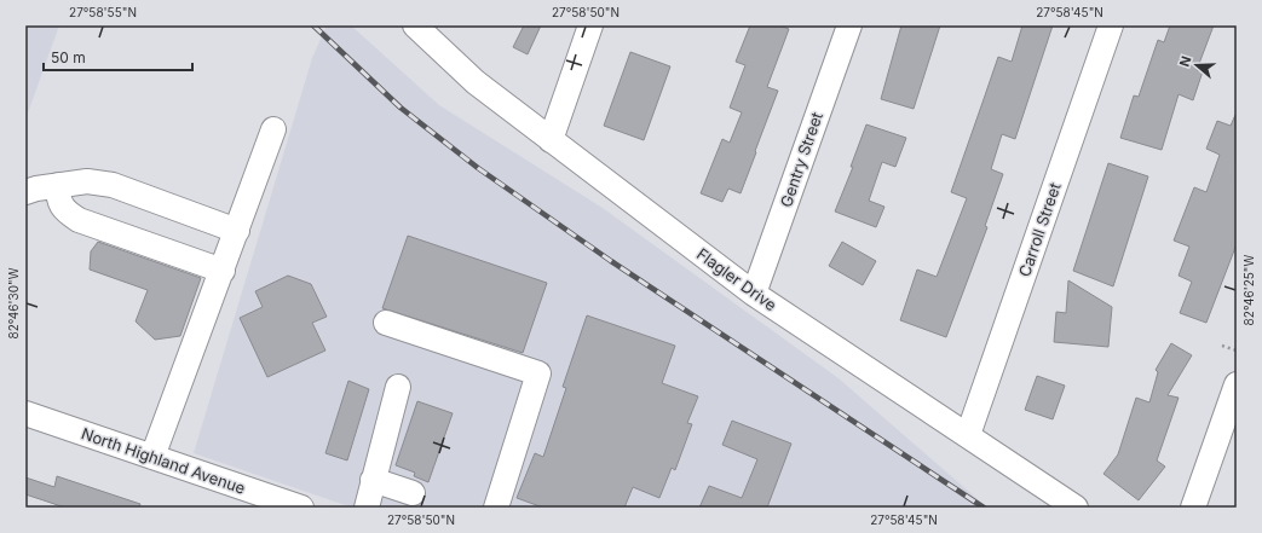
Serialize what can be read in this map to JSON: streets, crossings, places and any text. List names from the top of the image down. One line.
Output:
{"streets":{"street":["Gentry Street","Carroll Street","Flagler Drive","North Highland Avenue"]},"crossings":[["Gentry Street","Flagler Drive"],["Carroll Street","Flagler Drive"]],"scale_bar":"50 m","north":"left","coordinates":["27°58'55\"N","27°58'50\"N","27°58'45\"N","82°46'25\"W","82°46'30\"W"]}
